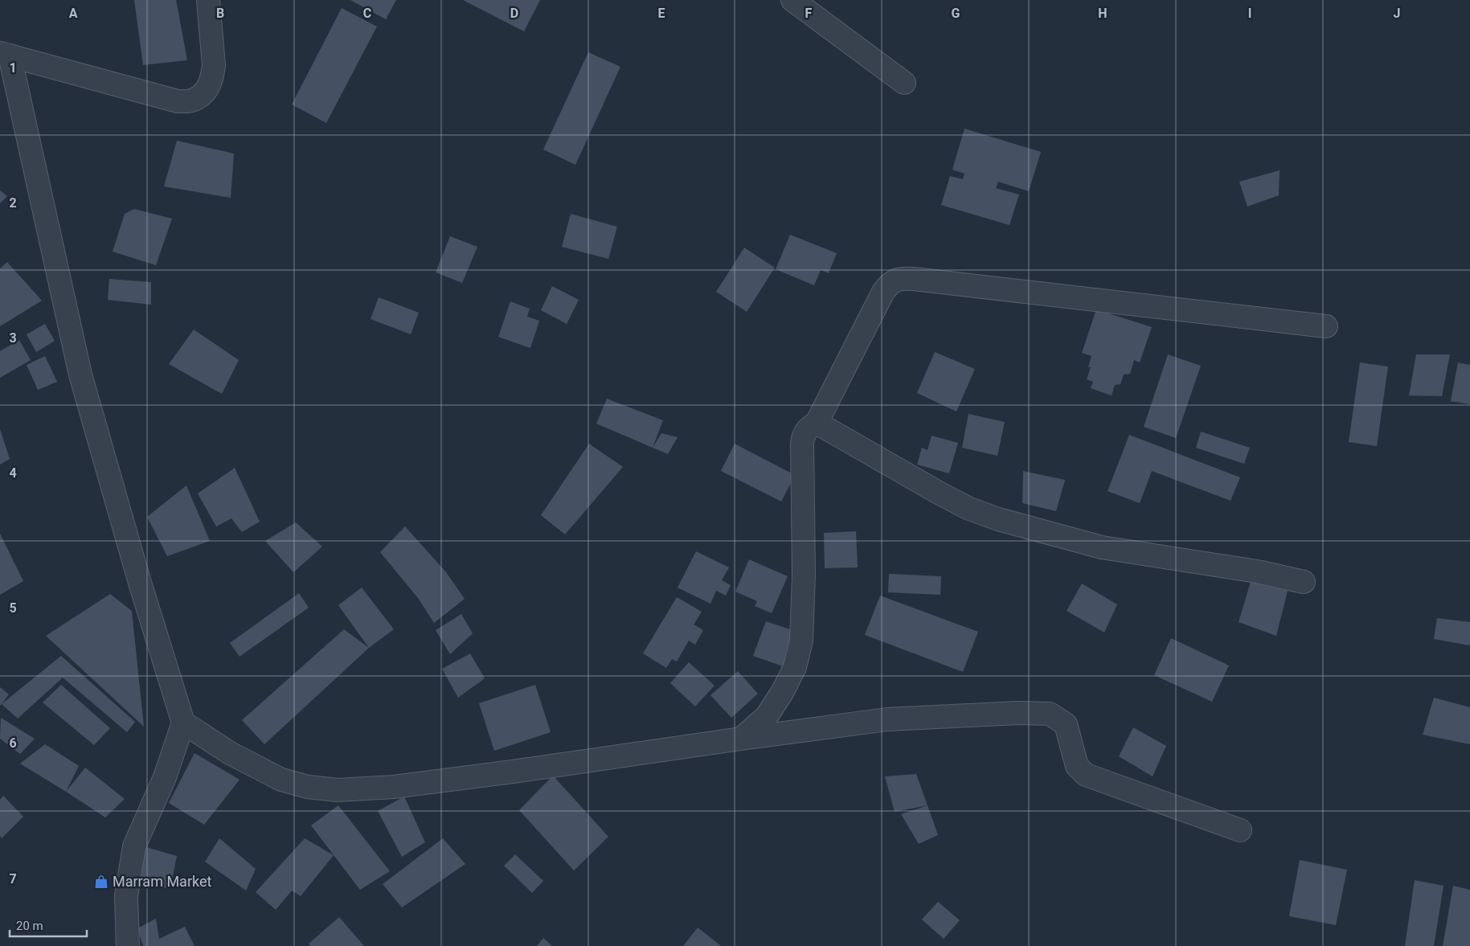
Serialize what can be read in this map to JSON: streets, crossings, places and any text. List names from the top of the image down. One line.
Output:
{"places":{"shop":["Marram Market"]},"scale_bar":"20 m","grid":{"columns":["A","B","C","D","E","F","G","H","I","J"],"rows":["1","2","3","4","5","6","7"]}}
